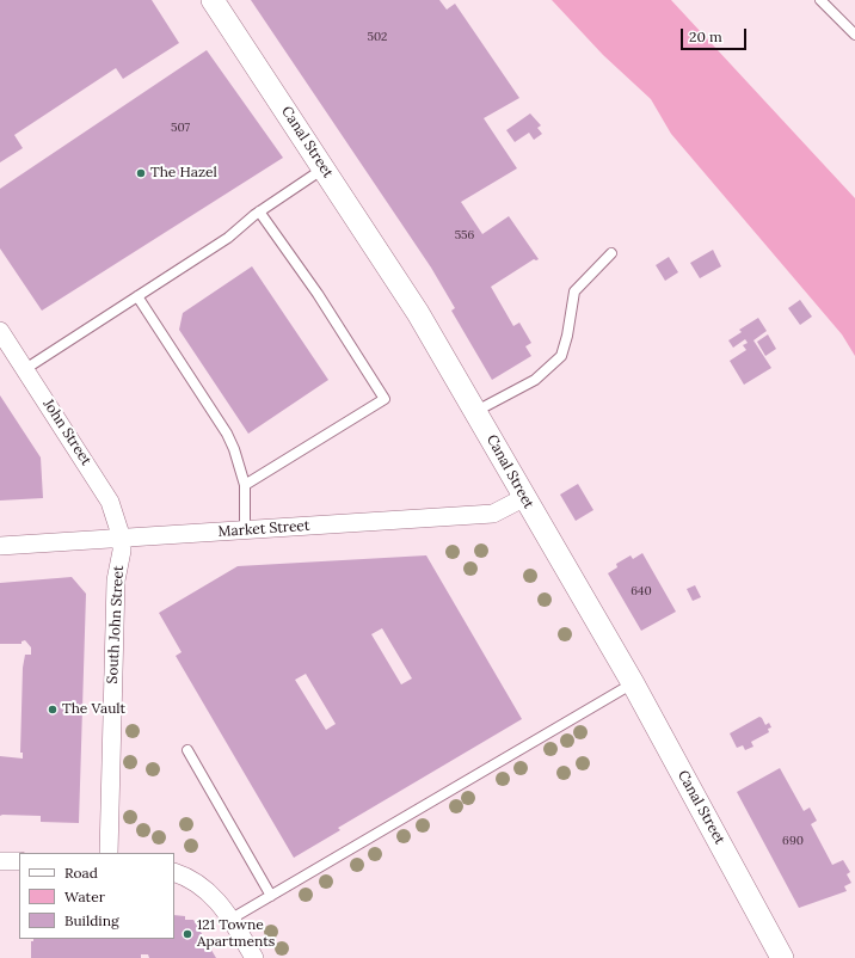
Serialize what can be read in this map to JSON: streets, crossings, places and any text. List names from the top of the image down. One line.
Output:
{"streets":{"street":["Canal Street","John Street","Market Street","South John Street"]},"crossings":[["Canal Street","Market Street"],["John Street","Market Street"],["John Street","South John Street"],["Market Street","South John Street"]],"places":["The Hazel","The Vault","121 Towne Apartments"],"house_numbers":["502","507","556","640","690"],"legend":["Road","Water","Building"],"scale_bar":"20 m"}
